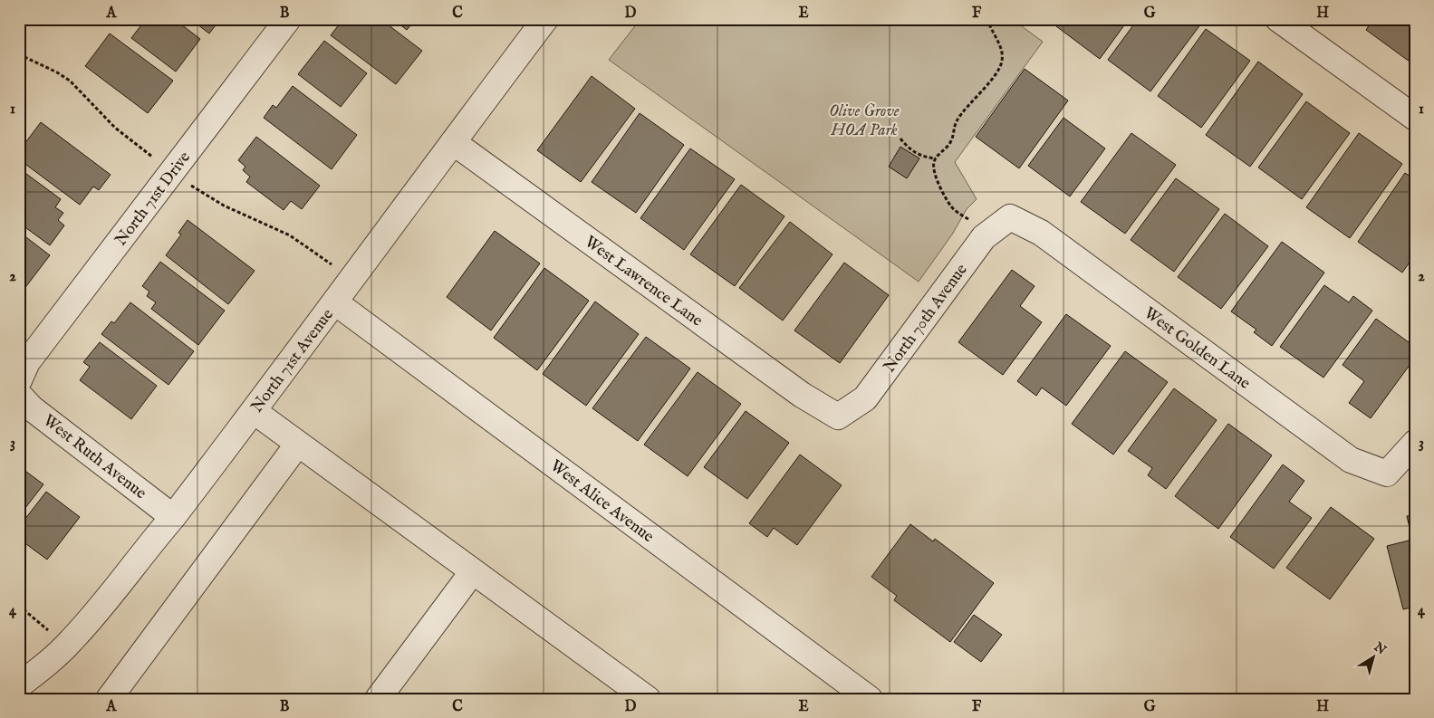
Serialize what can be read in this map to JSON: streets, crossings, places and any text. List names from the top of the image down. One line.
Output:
{"streets":{"street":["North 71st Drive","West Lawrence Lane","North 70th Avenue","West Golden Lane","North 71st Avenue","West Ruth Avenue","West Alice Avenue"]},"crossings":[["West Lawrence Lane","North 70th Avenue"],["West Lawrence Lane","North 71st Avenue"],["North 70th Avenue","West Golden Lane"],["North 71st Avenue","West Ruth Avenue"],["North 71st Avenue","West Alice Avenue"]],"parks":["Olive Grove HOA Park"],"north":"top right","grid":{"columns":["A","B","C","D","E","F","G","H"],"rows":["1","2","3","4"]}}
